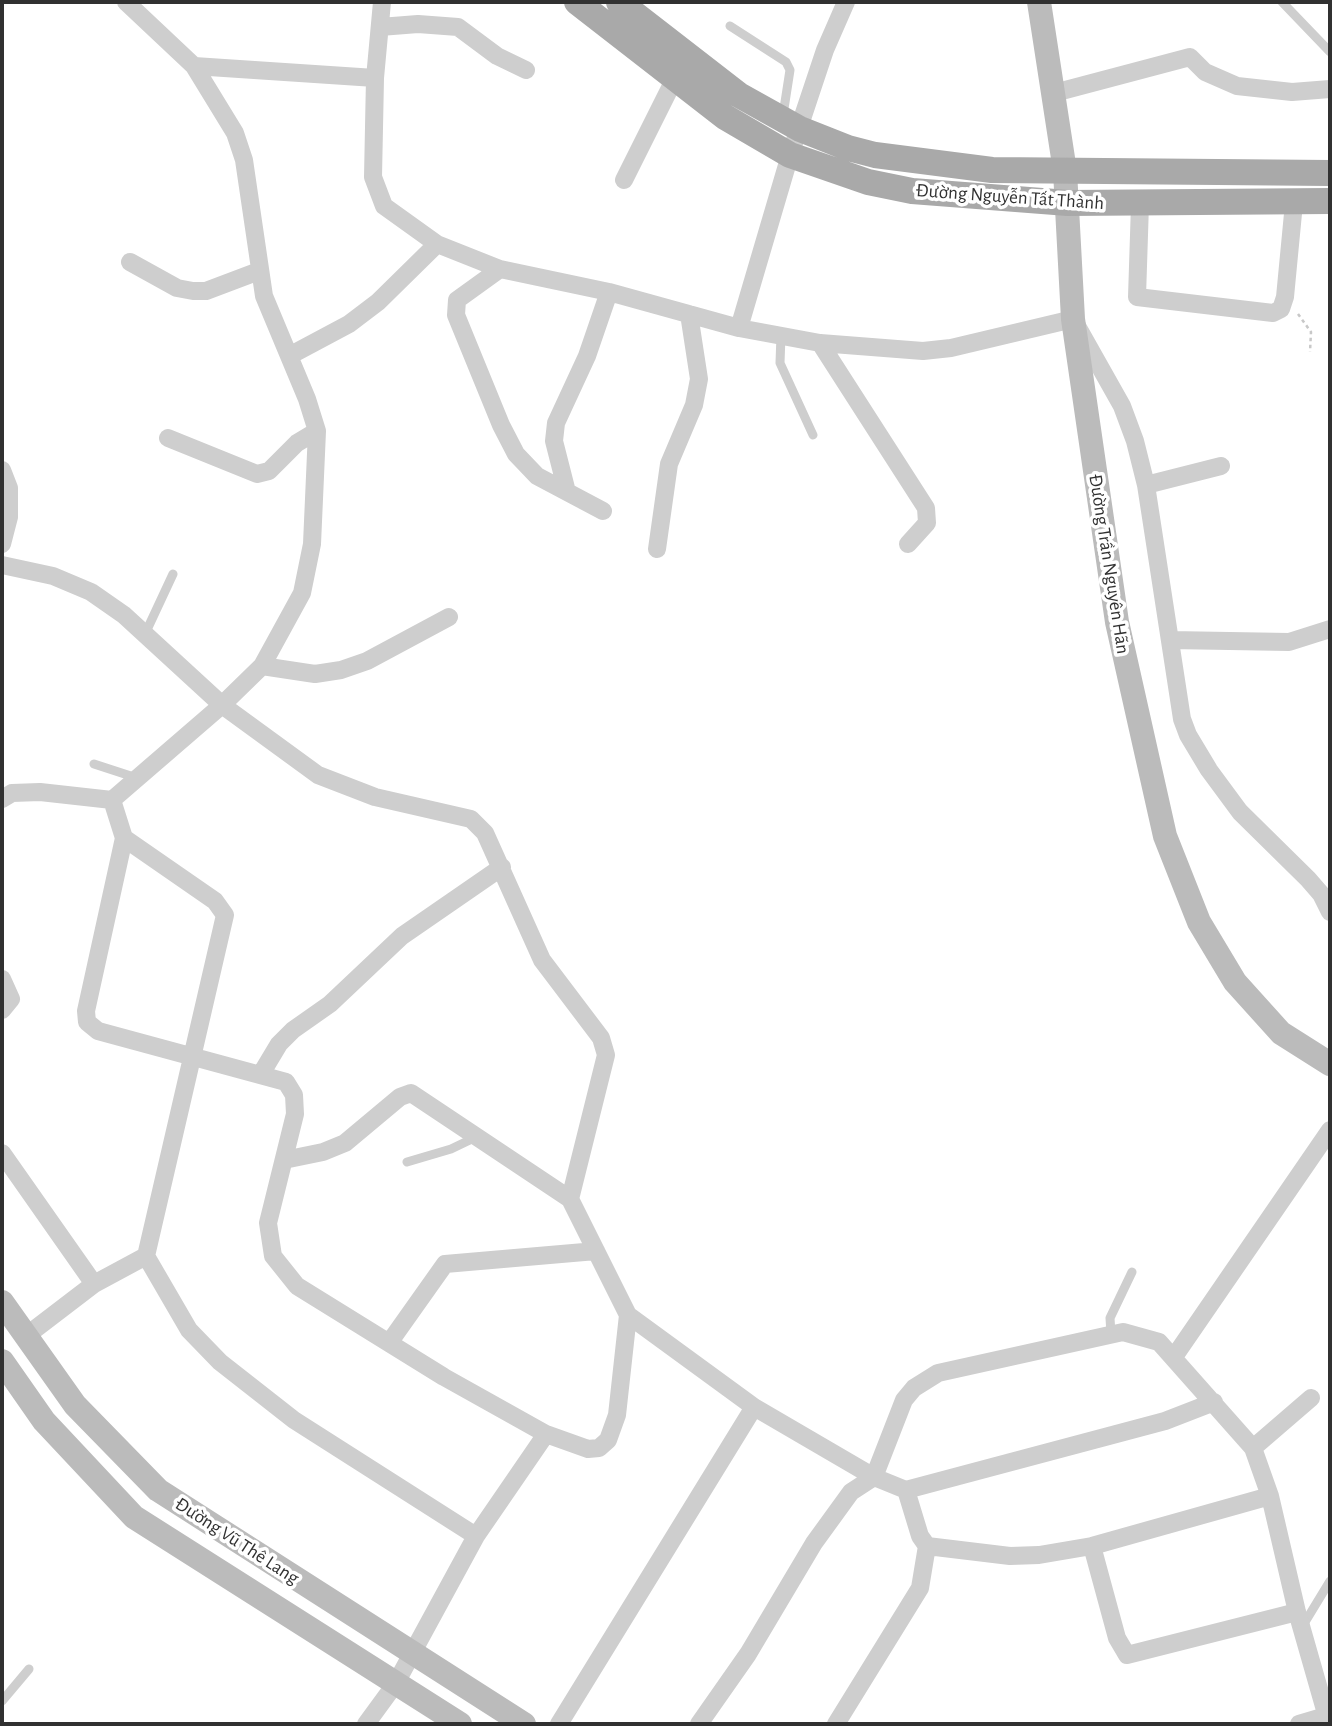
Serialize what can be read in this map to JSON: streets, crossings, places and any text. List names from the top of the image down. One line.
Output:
{"streets":{"main road":["Đường Nguyễn Tất Thành"],"street":["Đường Trần Nguyên Hãn","Đường Vũ Thê Lang"]},"crossings":[["Đường Nguyễn Tất Thành","Đường Trần Nguyên Hãn"]]}
